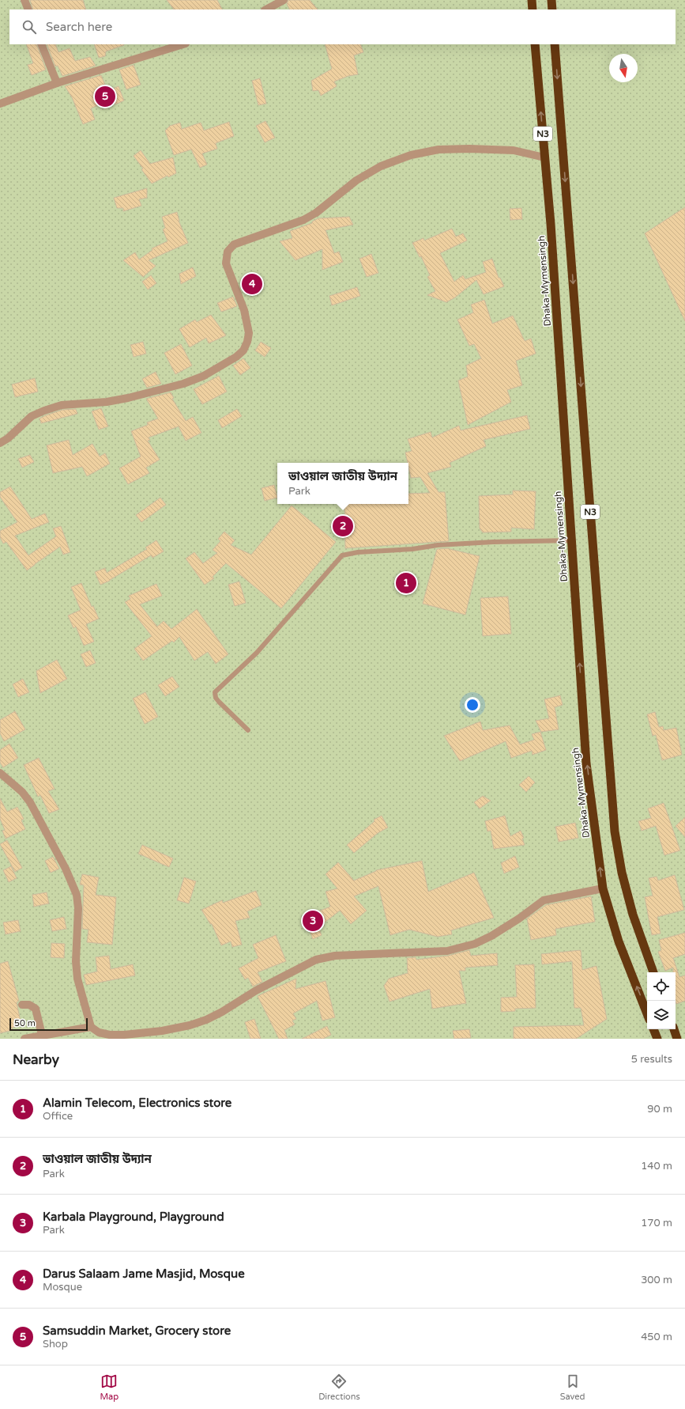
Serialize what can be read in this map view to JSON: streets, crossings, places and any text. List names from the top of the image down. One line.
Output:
{"streets":{"highway":["N3","Dhaka-Mymensingh"]},"scale_bar":"50 m","north":"bottom","page":{"search":"Search here","pins":["5","4","2","1","3"],"popup":["ভাওয়াল জাতীয় উদ্যান","Park"],"scale":"50 m","heading":["Nearby","5 results"],"list":[{"mark":"1","name":"Alamin Telecom, Electronics store","note":"Office","value":"90 m"},{"mark":"2","name":"ভাওয়াল জাতীয় উদ্যান","note":"Park","value":"140 m"},{"mark":"3","name":"Karbala Playground, Playground","note":"Park","value":"170 m"},{"mark":"4","name":"Darus Salaam Jame Masjid, Mosque","note":"Mosque","value":"300 m"},{"mark":"5","name":"Samsuddin Market, Grocery store","note":"Shop","value":"450 m"}],"nav":["Map","Directions","Saved"]}}
